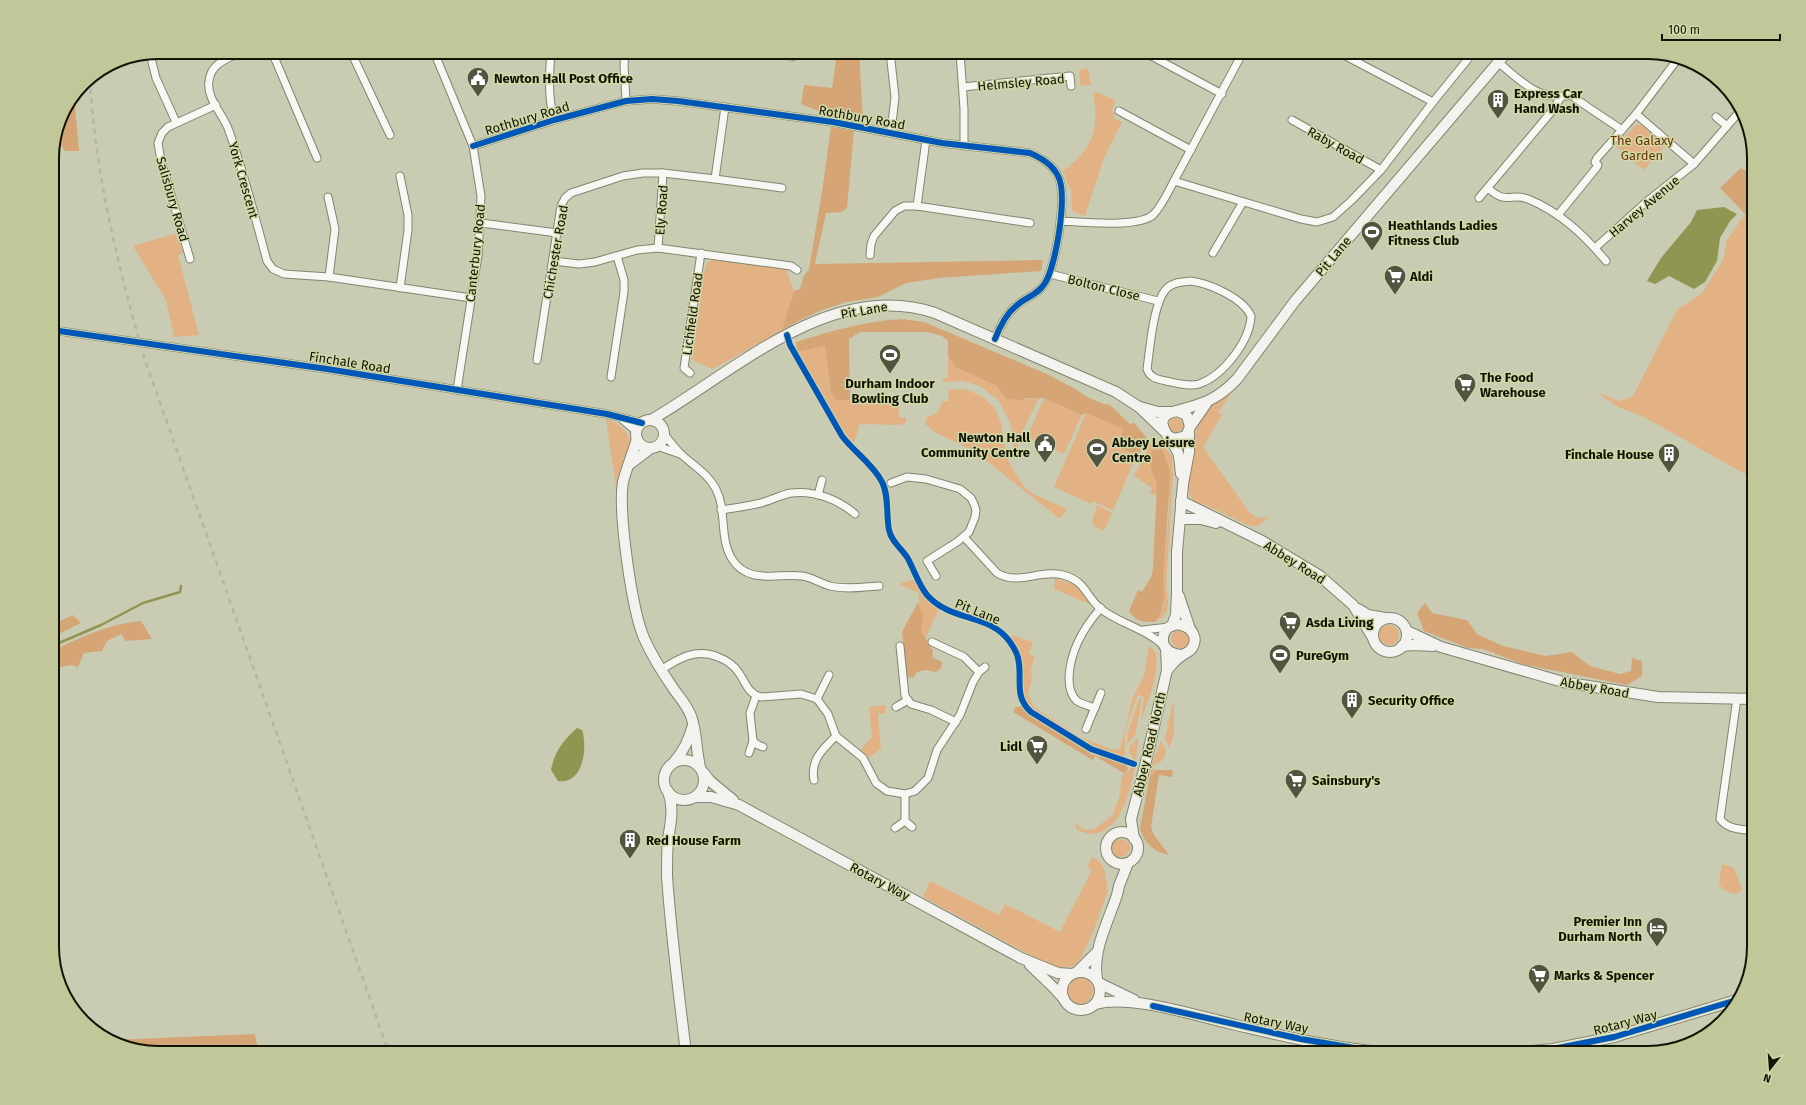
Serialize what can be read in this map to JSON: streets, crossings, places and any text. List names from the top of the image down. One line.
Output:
{"streets":{"street":["Helmsley Road","Rothbury Road","Raby Road","York Crescent","Salisbury Road","Harvey Avenue","Ely Road","Chichester Road","Canterbury Road","Pit Lane","Bolton Close","Lichfield Road","Finchale Road","Abbey Road","Abbey Road North","Rotary Way"]},"crossings":[["Rothbury Road","Canterbury Road"],["Rothbury Road","Pit Lane"],["Rothbury Road","Bolton Close"],["York Crescent","Salisbury Road"],["York Crescent","Canterbury Road"],["Ely Road","Chichester Road"],["Canterbury Road","Finchale Road"],["Pit Lane","Finchale Road"]],"parks":["The Galaxy Garden"],"places":{"public building":["Newton Hall Post Office","Newton Hall Community Centre"],"building":["Express Car Hand Wash","Finchale House","Security Office","Red House Farm"],"sports":["Heathlands Ladies Fitness Club","Durham Indoor Bowling Club","Abbey Leisure Centre","PureGym"],"supermarket":["Aldi","The Food Warehouse","Asda Living","Lidl","Sainsbury's","Marks & Spencer"],"hotel":["Premier Inn Durham North"]},"scale_bar":"100 m","north":"bottom"}
